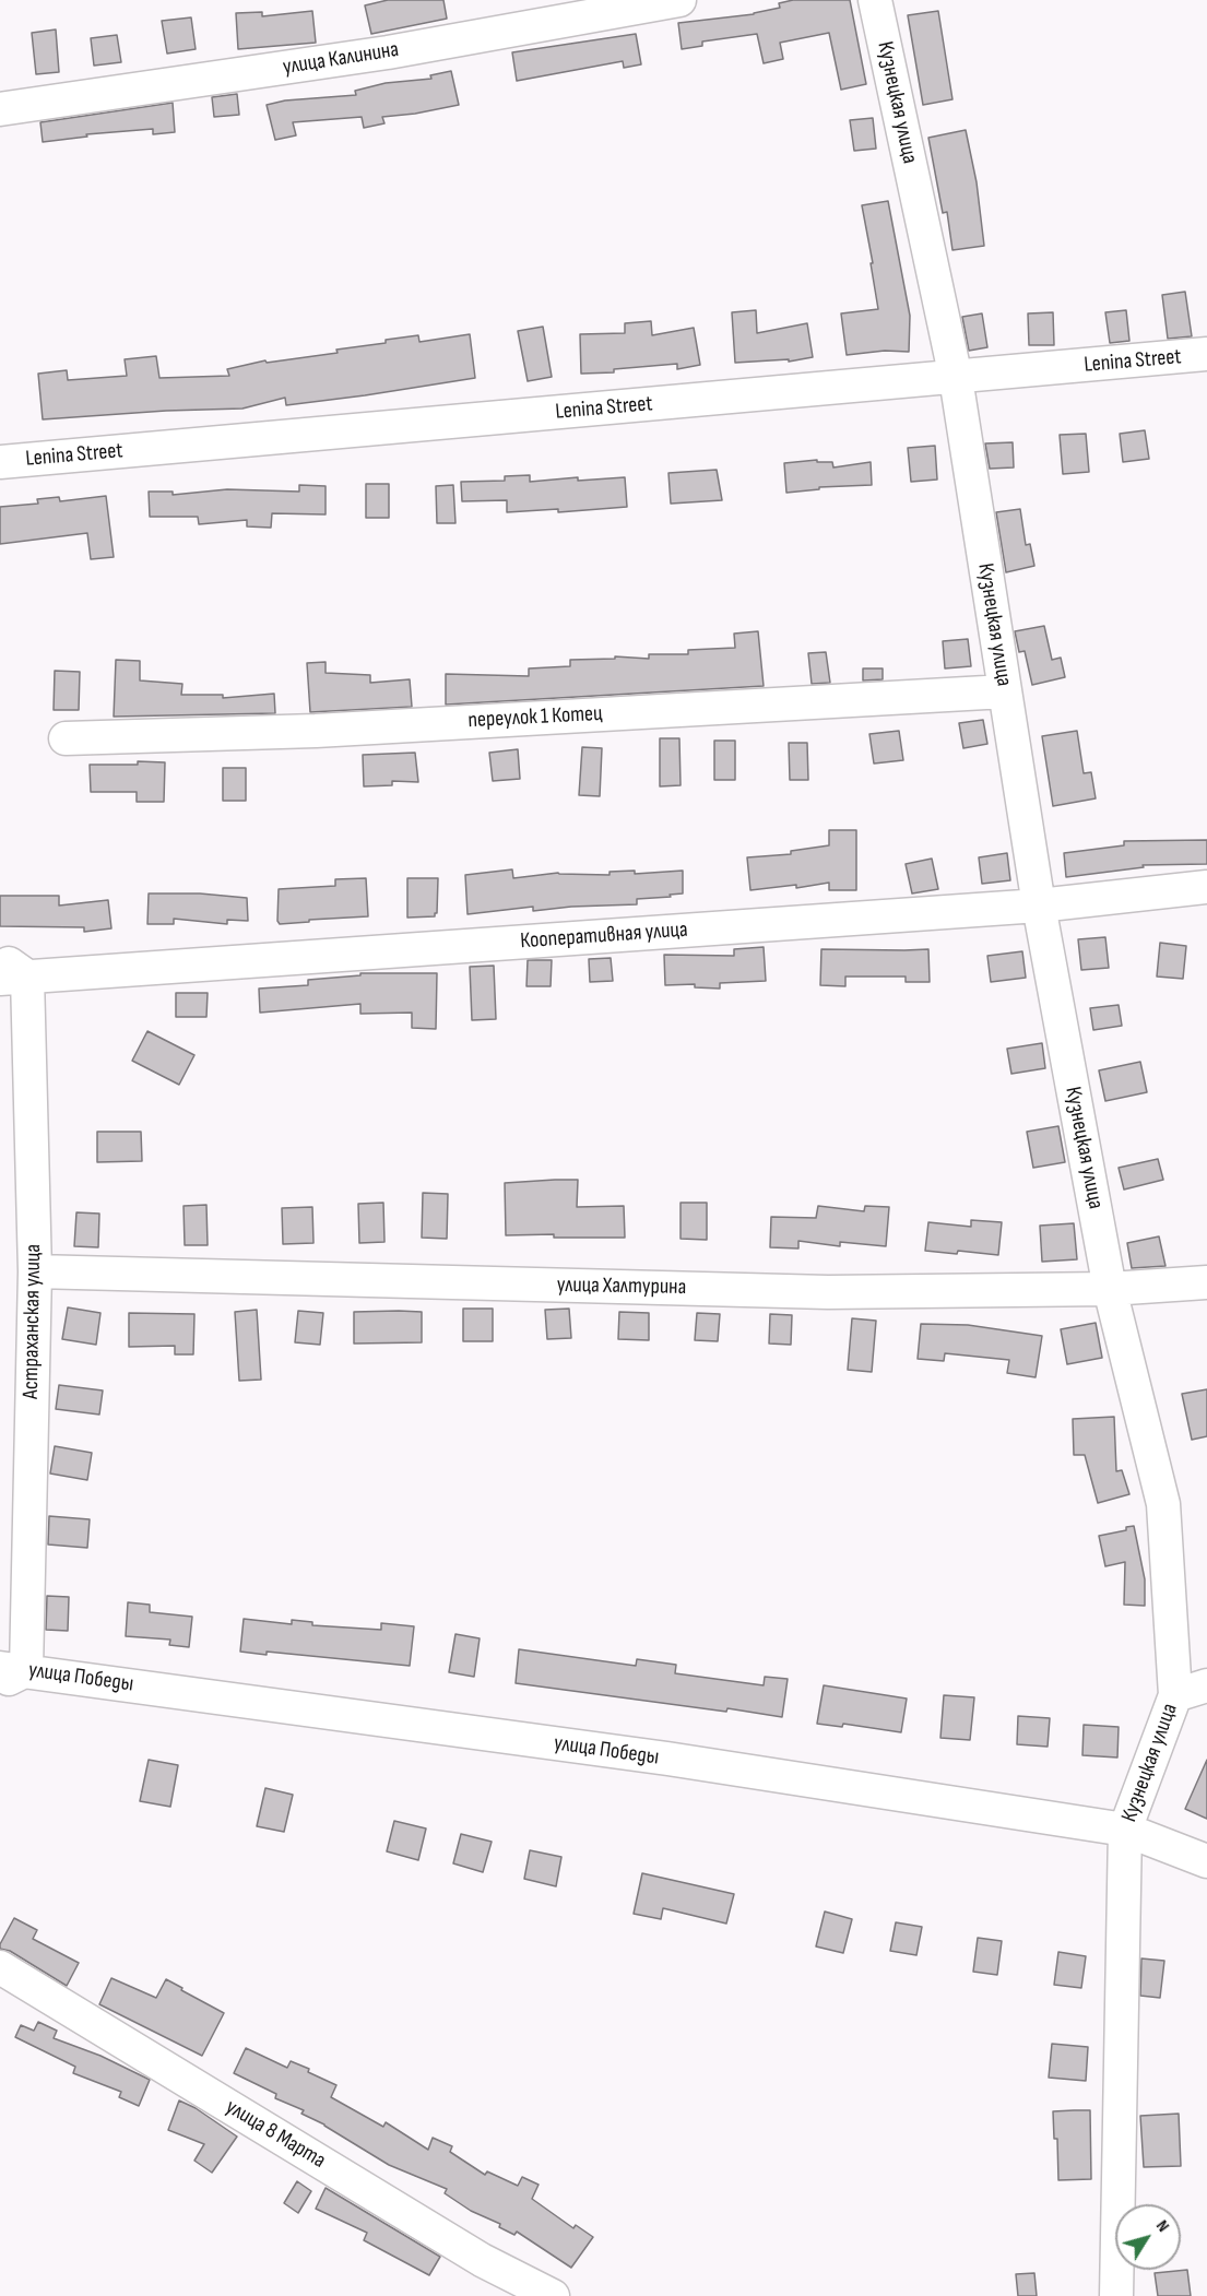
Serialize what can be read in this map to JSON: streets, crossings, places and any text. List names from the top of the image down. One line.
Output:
{"streets":{"street":["улица Калинина","Кузнецкая улица","Lenina Street","переулок 1 Котец","Кооперативная улица","улица Халтурина","Астраханская улица","улица Победы","улица 8 Марта"]},"crossings":[["Кузнецкая улица","Lenina Street"],["Кузнецкая улица","переулок 1 Котец"],["Кузнецкая улица","Кооперативная улица"],["Кузнецкая улица","улица Халтурина"],["Кузнецкая улица","улица Победы"],["Кооперативная улица","Астраханская улица"],["улица Халтурина","Астраханская улица"],["Астраханская улица","улица Победы"]],"north":"top right"}
